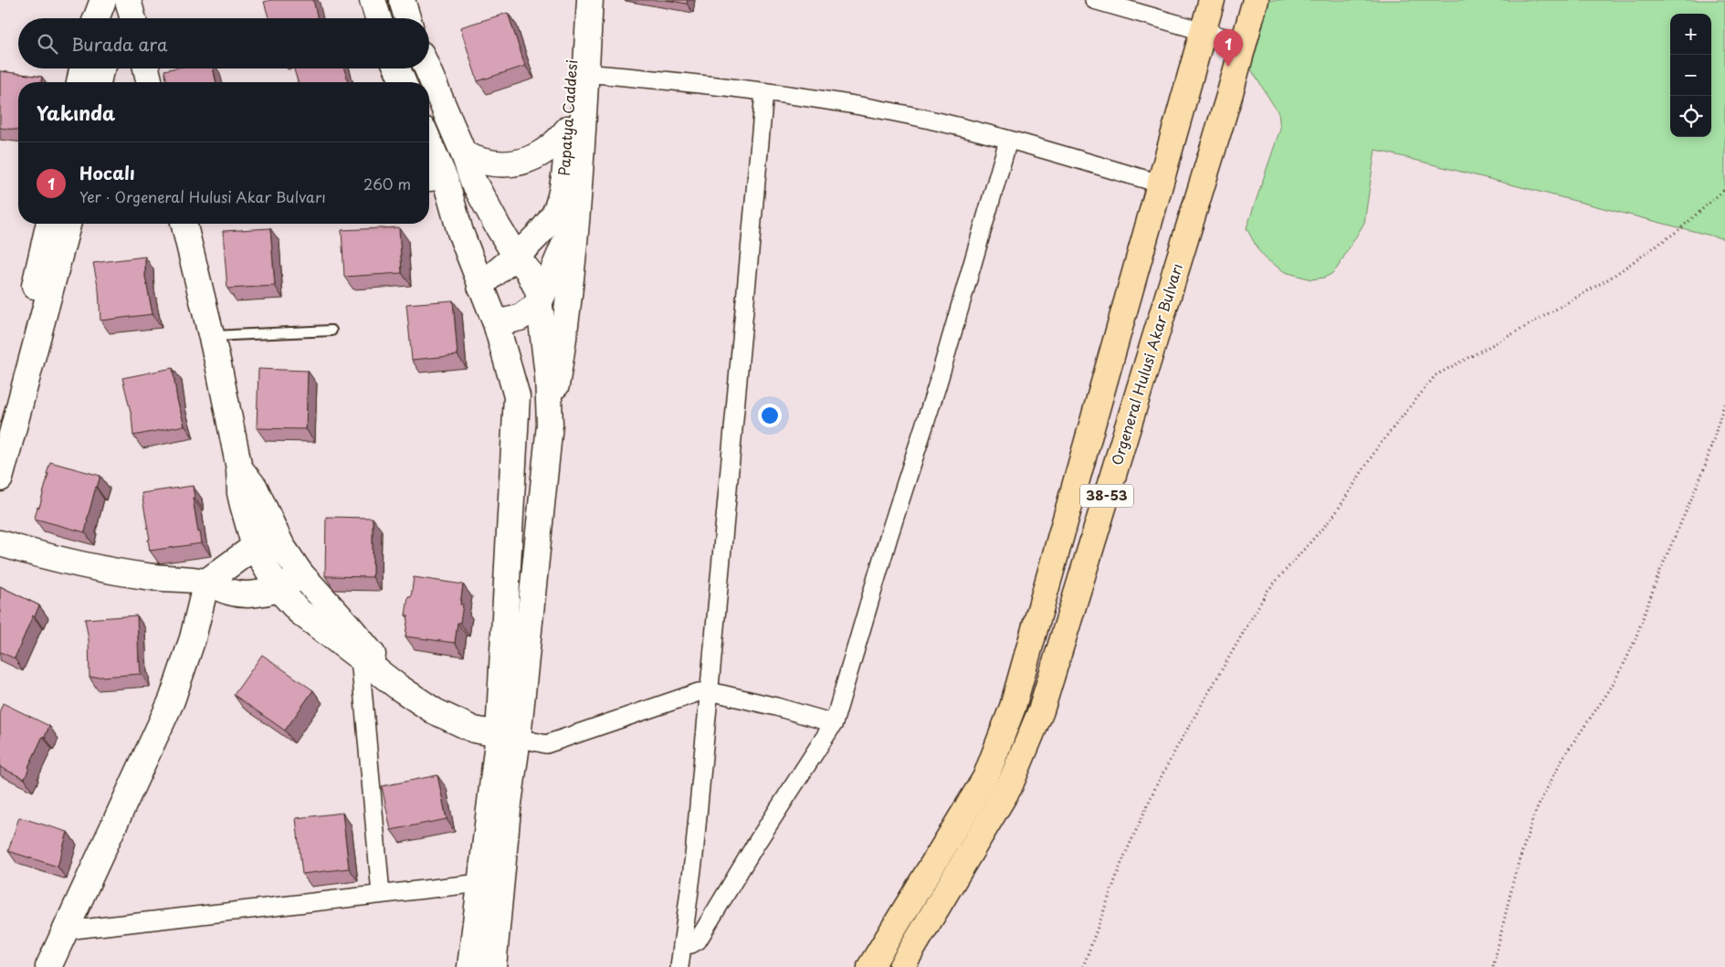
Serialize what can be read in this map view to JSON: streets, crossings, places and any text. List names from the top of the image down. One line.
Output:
{"streets":{"main road":["Orgeneral Hulusi Akar Bulvarı","38-53"],"street":["Papatya Caddesi"]},"page":{"map_buttons":["+","−"],"search":"Burada ara","pins":"1","heading":"Yakında","list":[{"mark":"1","name":"Hocalı","note":"Yer · Orgeneral Hulusi Akar Bulvarı","value":"260 m"}]}}
